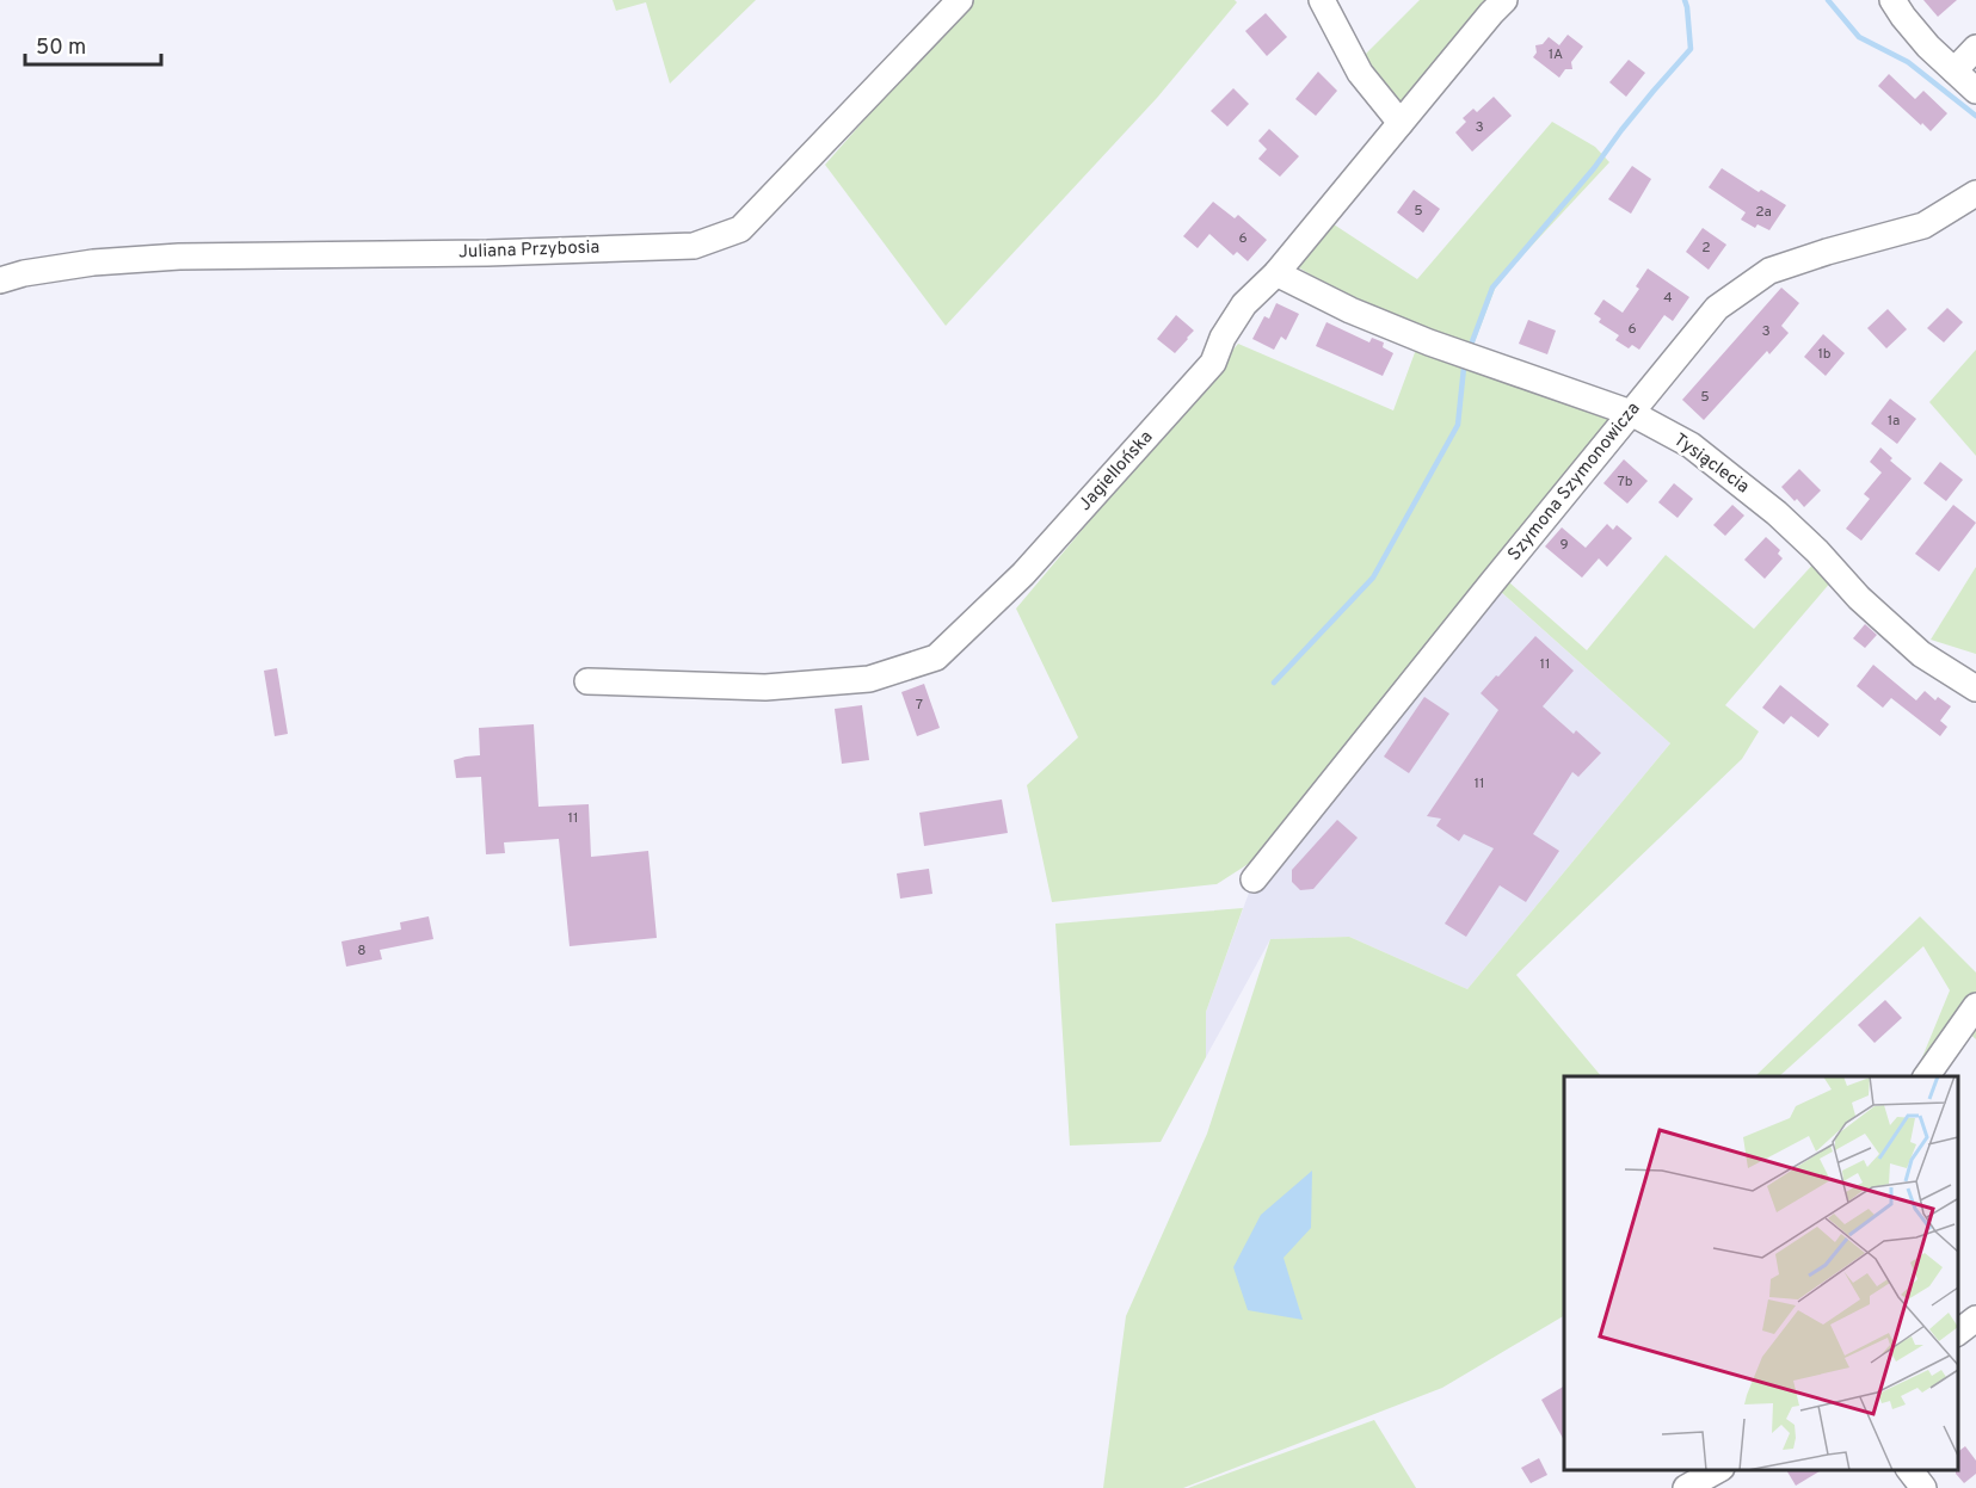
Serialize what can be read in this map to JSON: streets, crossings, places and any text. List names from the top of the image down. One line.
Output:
{"streets":{"street":["Juliana Przybosia","Tysiąclecia","Jagiellońska","Szymona Szymonowicza"]},"crossings":[["Tysiąclecia","Jagiellońska"],["Tysiąclecia","Szymona Szymonowicza"]],"house_numbers":["1A","3","5","2a","6","2","4","6","3","1b","5","1a","7b","9","11","7","11","11","8"],"scale_bar":"50 m"}
